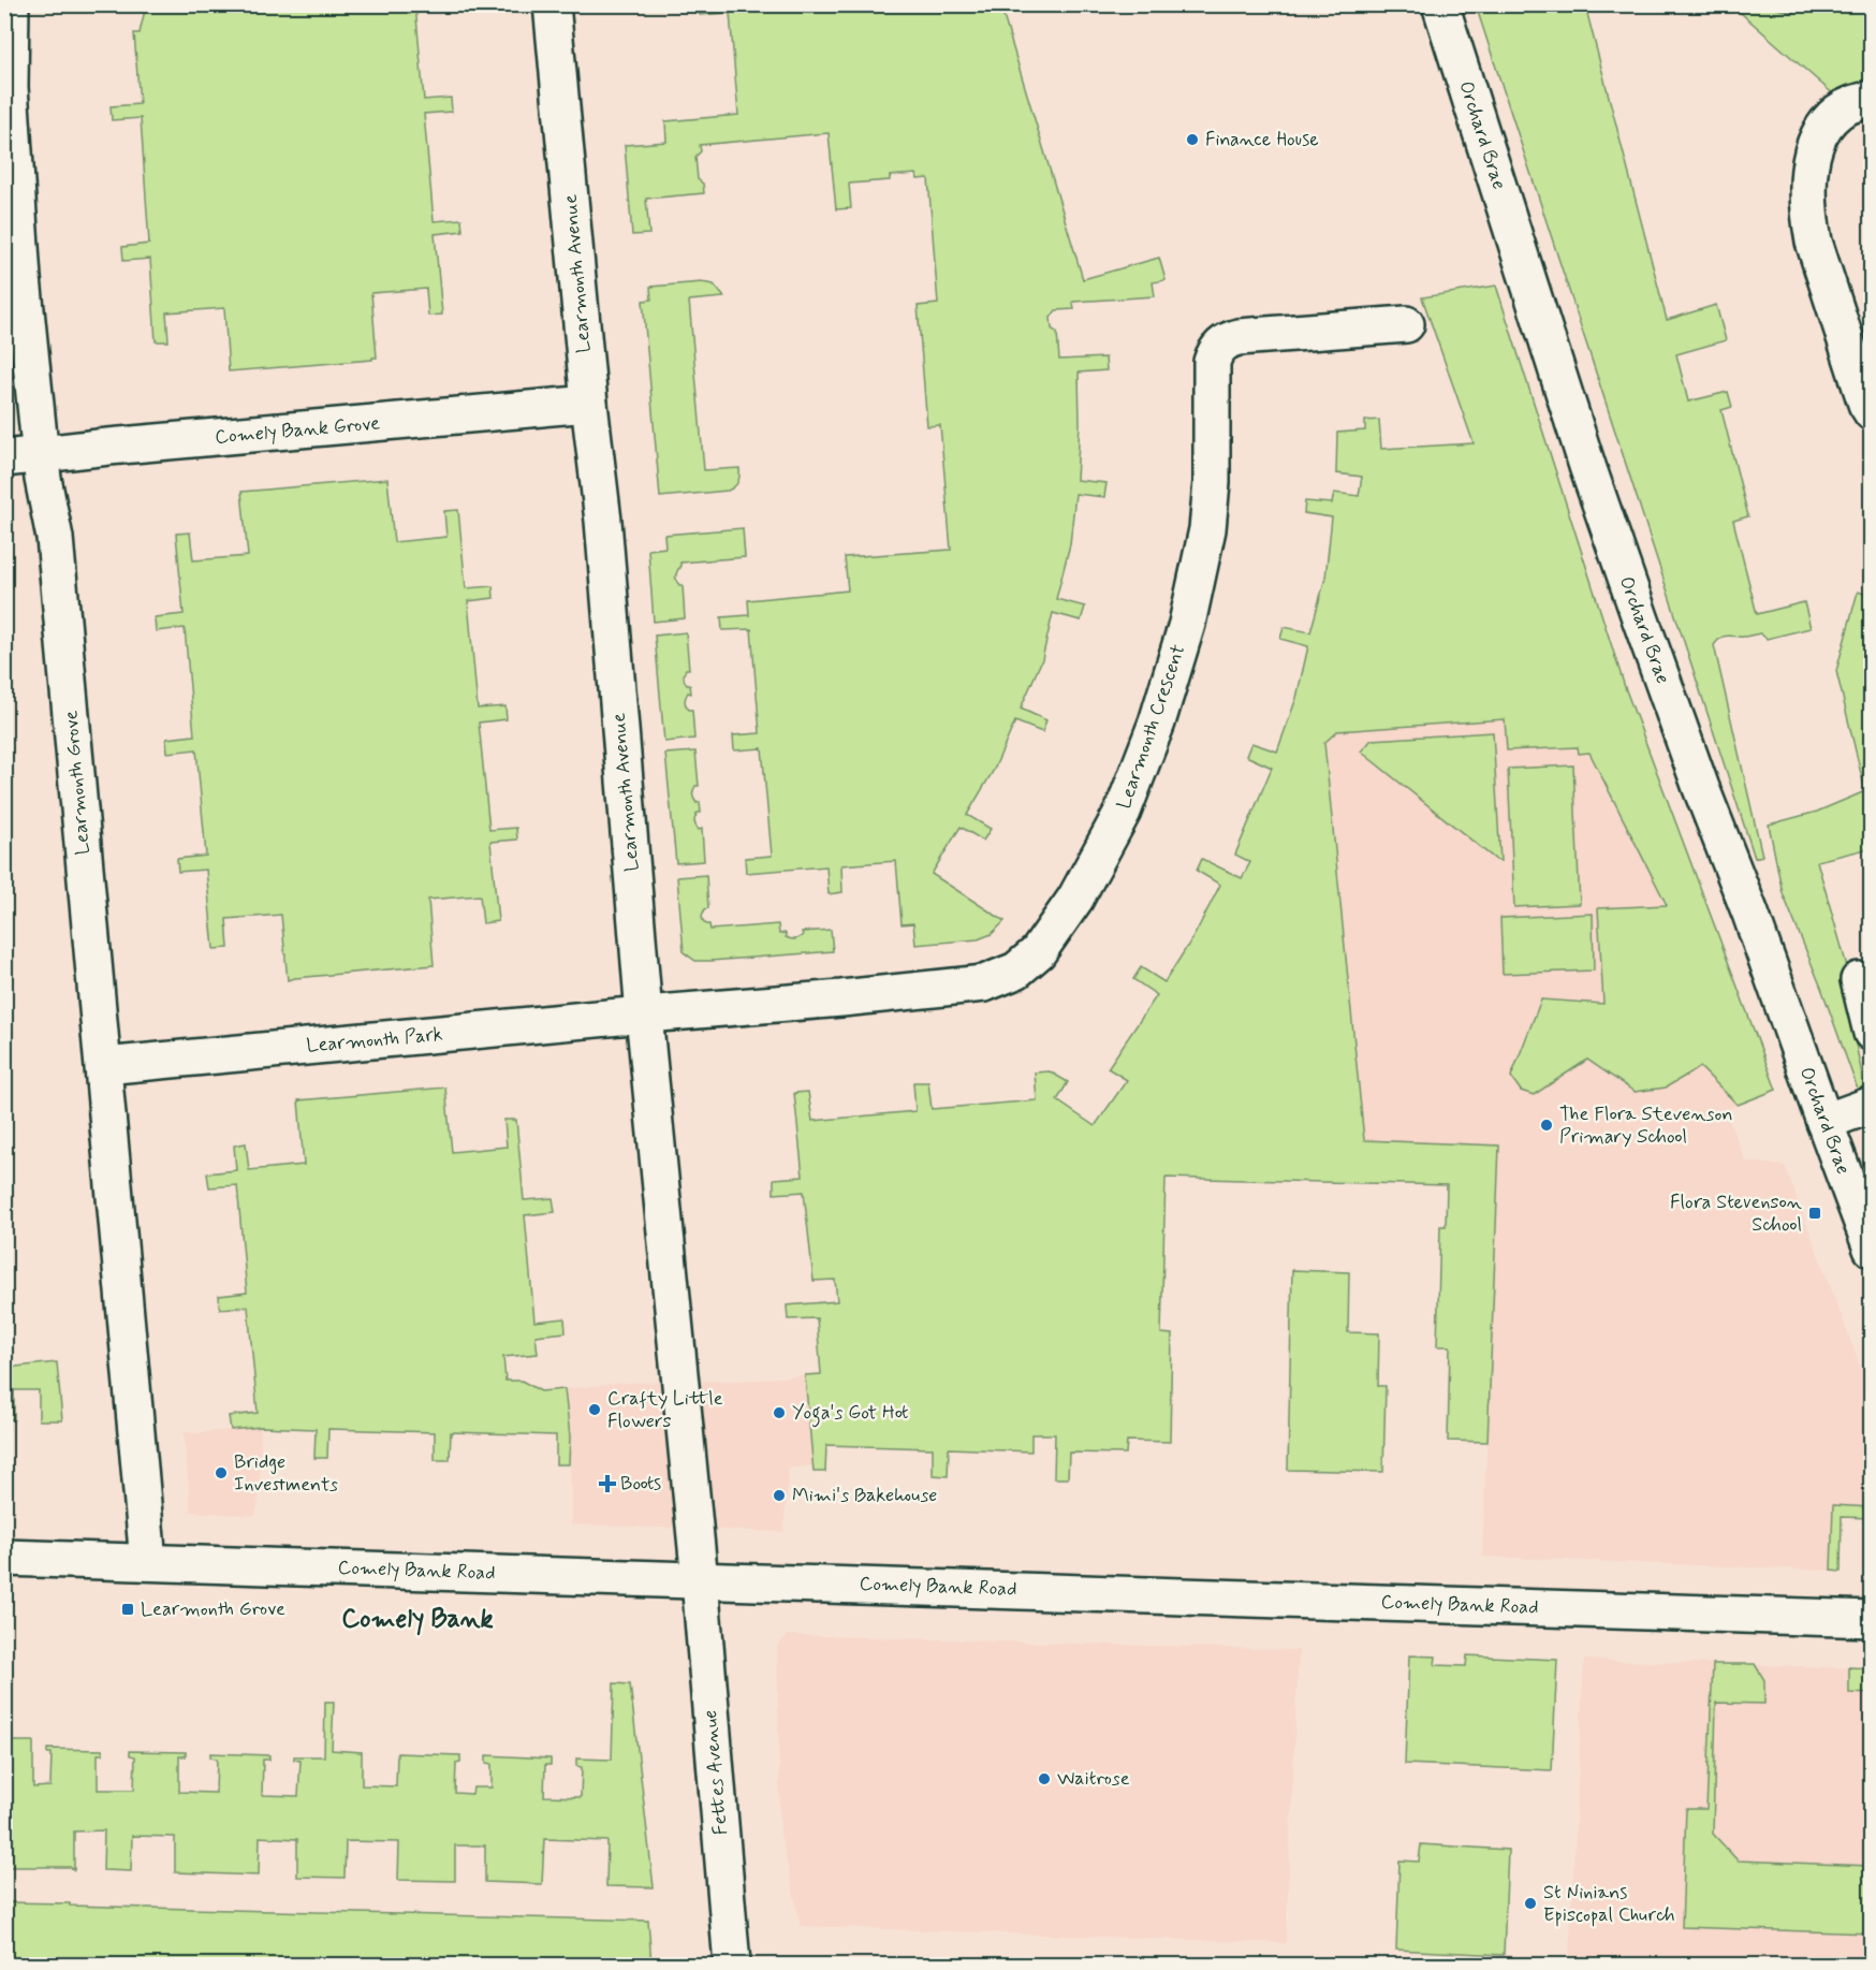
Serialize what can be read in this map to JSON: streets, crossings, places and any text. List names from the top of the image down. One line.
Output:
{"streets":{"street":["Orchard Brae","Learmonth Avenue","Comely Bank Grove","Learmonth Crescent","Learmonth Grove","Learmonth Park","Comely Bank Road","Fettes Avenue"]},"crossings":[["Learmonth Avenue","Comely Bank Grove"],["Learmonth Avenue","Learmonth Crescent"],["Learmonth Avenue","Learmonth Park"],["Learmonth Avenue","Comely Bank Road"],["Learmonth Avenue","Fettes Avenue"],["Comely Bank Grove","Learmonth Grove"],["Learmonth Crescent","Learmonth Park"],["Learmonth Grove","Learmonth Park"],["Learmonth Grove","Comely Bank Road"],["Comely Bank Road","Fettes Avenue"]],"districts":["Comely Bank"],"places":{"other":["Finance House","The Flora Stevenson Primary School","Crafty Little Flowers","Yoga's Got Hot","Bridge Investments","Mimi's Bakehouse","Waitrose","St Ninians Episcopal Church"],"transit":["Flora Stevenson School","Learmonth Grove"],"health":["Boots"]}}
